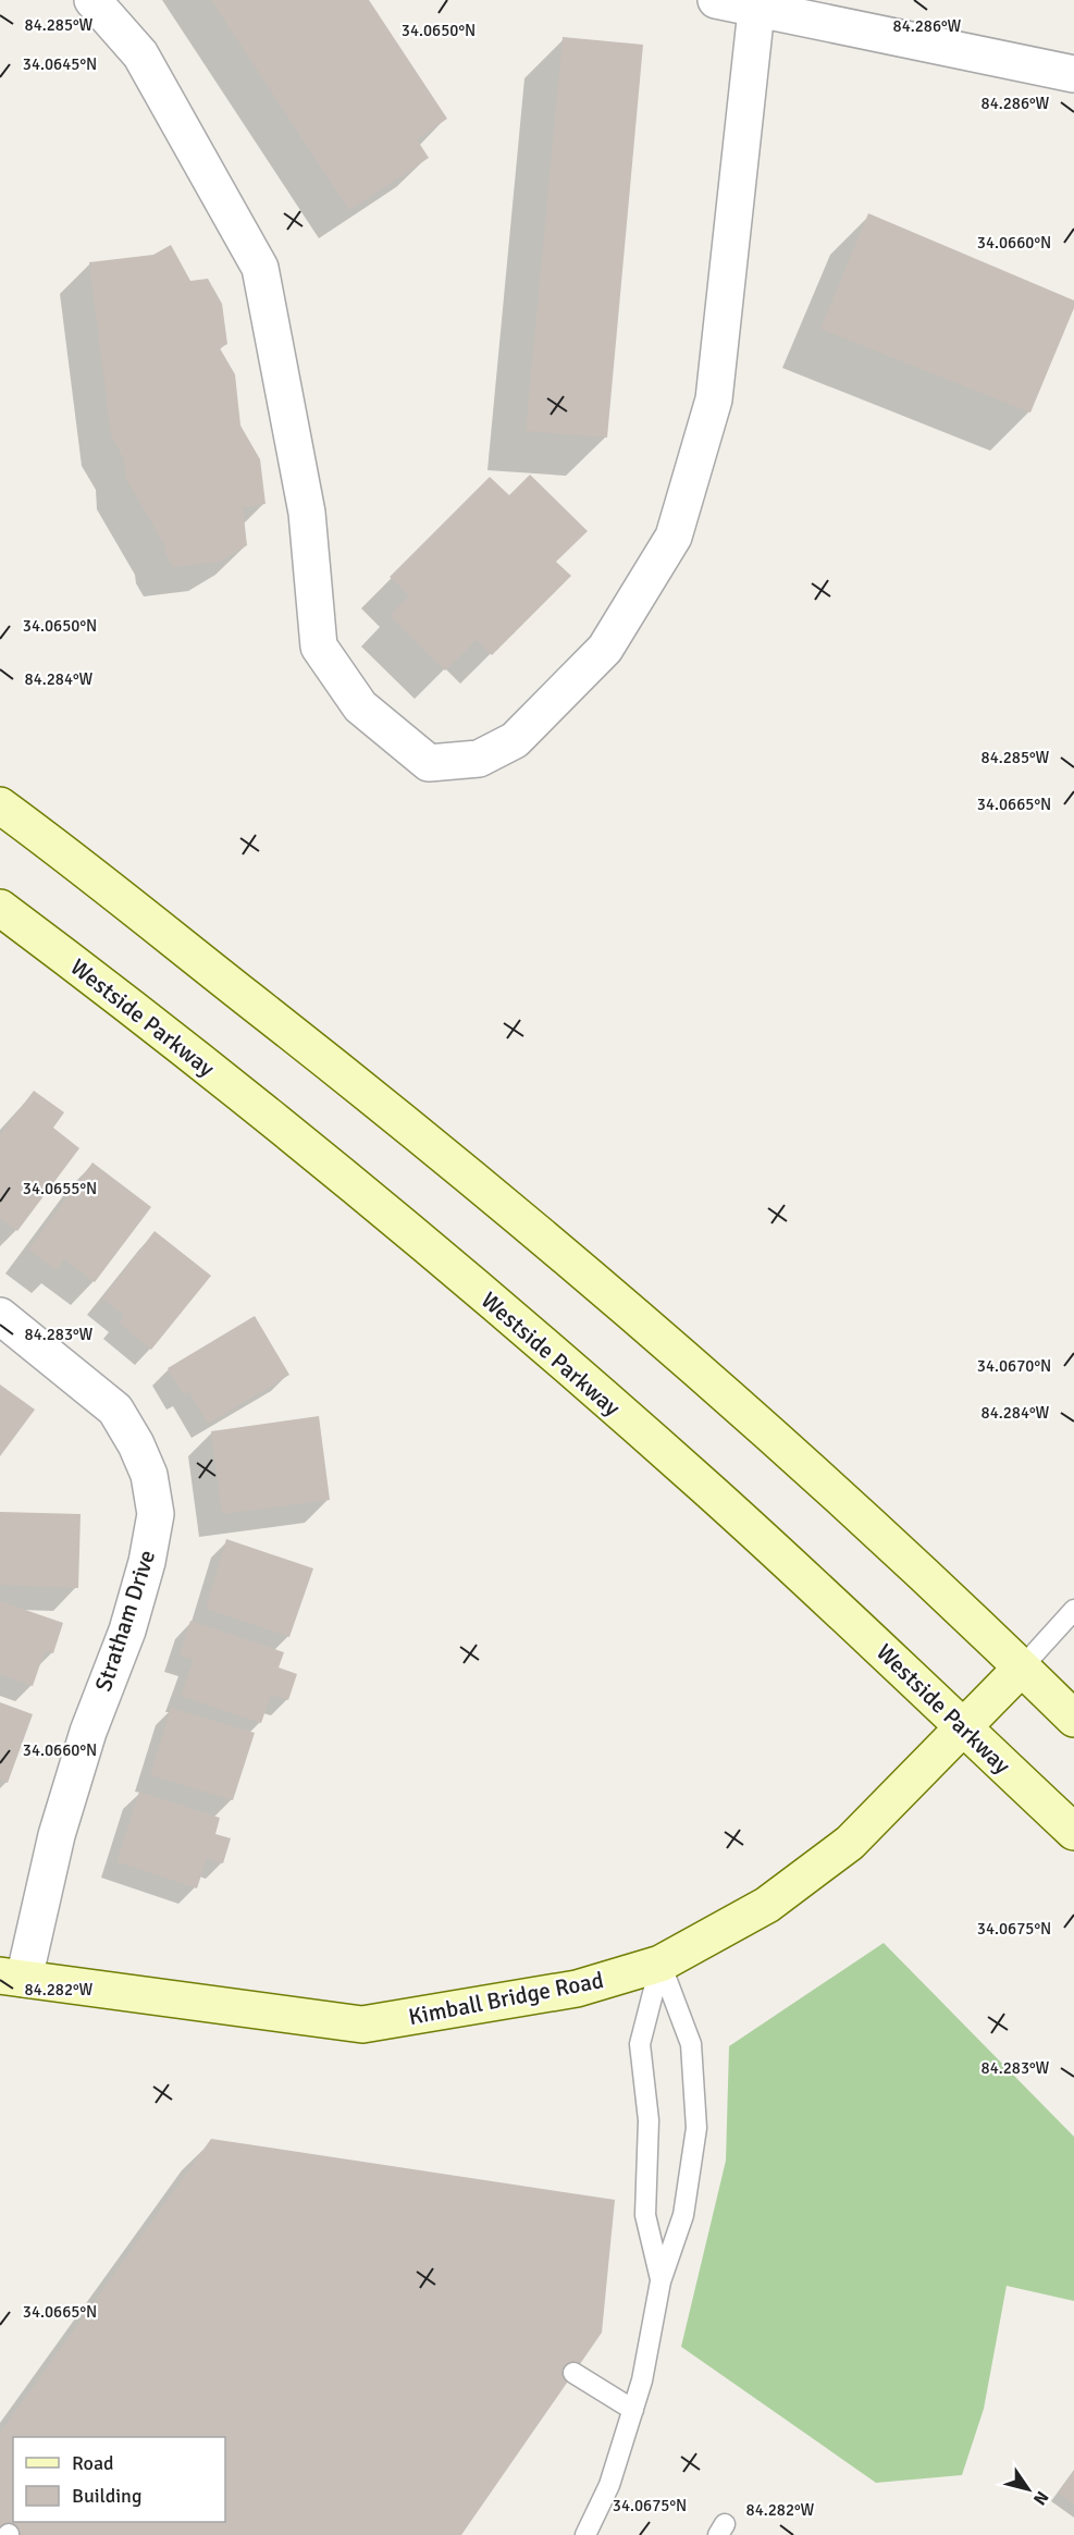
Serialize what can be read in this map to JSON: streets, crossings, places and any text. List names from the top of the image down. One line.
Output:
{"streets":{"main road":["Westside Parkway","Kimball Bridge Road"],"street":["Stratham Drive"]},"crossings":[["Westside Parkway","Kimball Bridge Road"],["Stratham Drive","Kimball Bridge Road"]],"legend":["Road","Building"],"north":"bottom right","coordinates":["84.285°W","84.286°W","34.0650°N","34.0645°N","34.0660°N","84.284°W","34.0665°N","34.0655°N","84.283°W","34.0670°N","34.0675°N","84.282°W"]}
